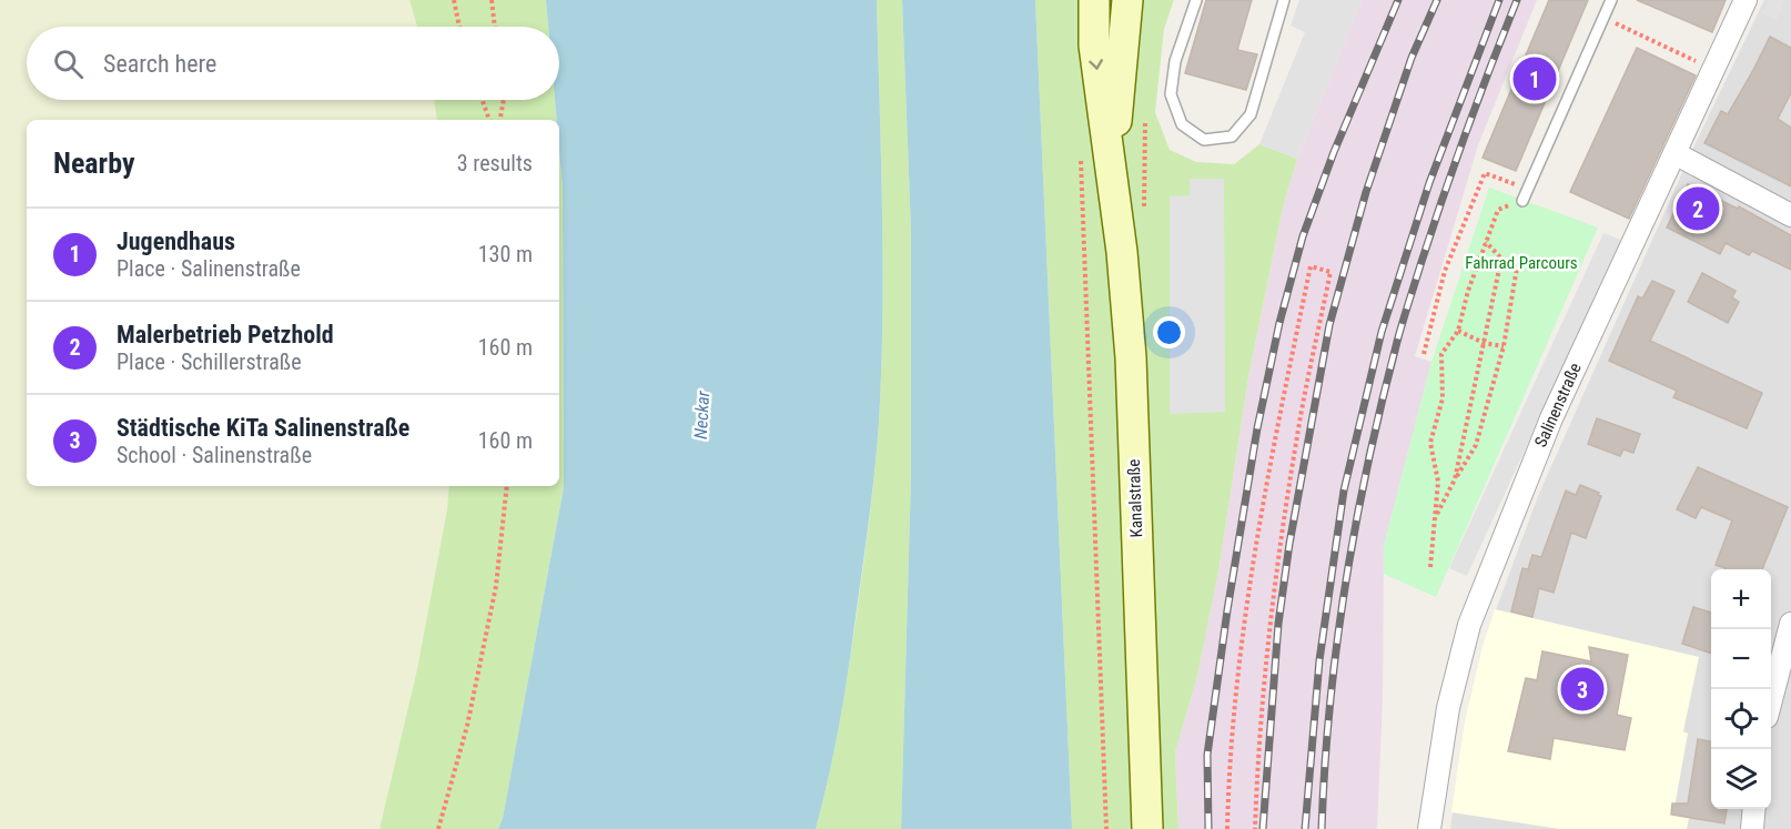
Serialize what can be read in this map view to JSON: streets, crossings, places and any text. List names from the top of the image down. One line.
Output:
{"streets":{"main road":["Kanalstraße"],"street":["Salinenstraße"]},"water":["Neckar"],"parks":["Fahrrad Parcours"],"page":{"search":"Search here","pins":["1","2","3"],"heading":["Nearby","3 results"],"list":[{"mark":"1","name":"Jugendhaus","note":"Place · Salinenstraße","value":"130 m"},{"mark":"2","name":"Malerbetrieb Petzhold","note":"Place · Schillerstraße","value":"160 m"},{"mark":"3","name":"Städtische KiTa Salinenstraße","note":"School · Salinenstraße","value":"160 m"}],"map_buttons":["+","−"]}}
